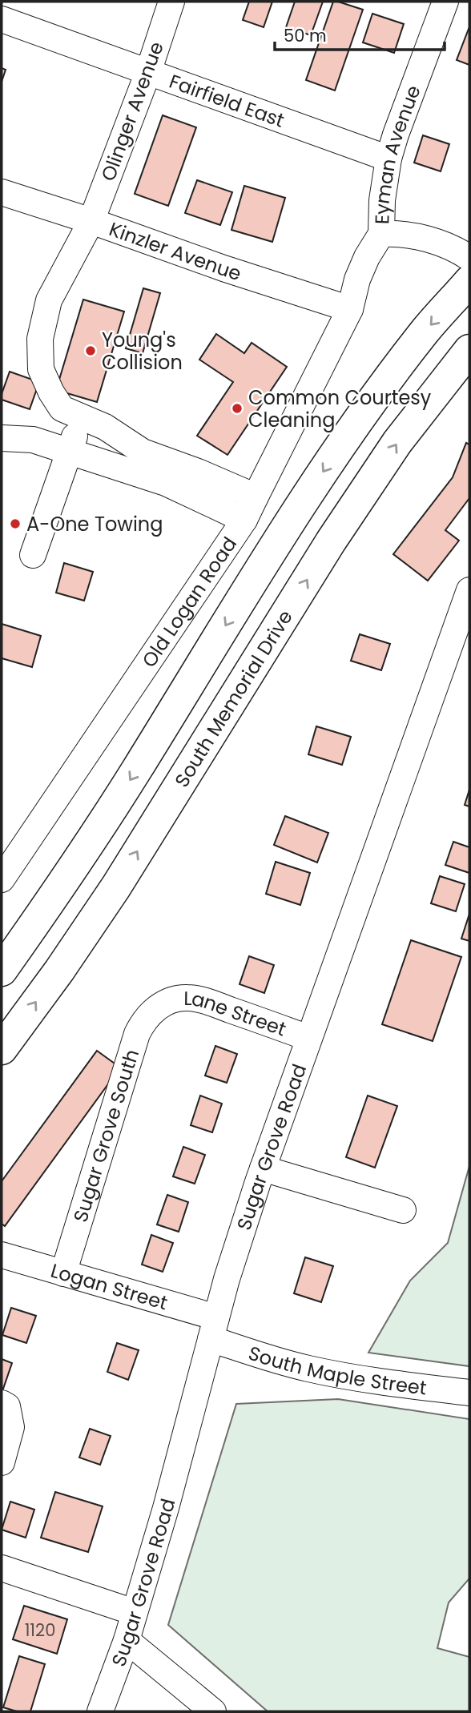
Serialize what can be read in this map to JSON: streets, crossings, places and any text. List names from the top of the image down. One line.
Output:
{"streets":{"highway":["South Memorial Drive"],"street":["Fairfield East","Olinger Avenue","Eyman Avenue","Kinzler Avenue","Old Logan Road","Lane Street","Sugar Grove South","Sugar Grove Road","Logan Street","South Maple Street"]},"crossings":[["Fairfield East","Olinger Avenue"],["Fairfield East","Eyman Avenue"],["Olinger Avenue","Kinzler Avenue"],["Olinger Avenue","Old Logan Road"],["Eyman Avenue","Kinzler Avenue"],["Eyman Avenue","Old Logan Road"],["Kinzler Avenue","Old Logan Road"],["Lane Street","Sugar Grove South"],["Lane Street","Sugar Grove Road"],["Sugar Grove South","Logan Street"],["Sugar Grove Road","Logan Street"],["Sugar Grove Road","South Maple Street"],["Logan Street","South Maple Street"]],"places":["Young's Collision","Common Courtesy Cleaning","A-One Towing"],"house_numbers":["1120"],"scale_bar":"50 m"}
